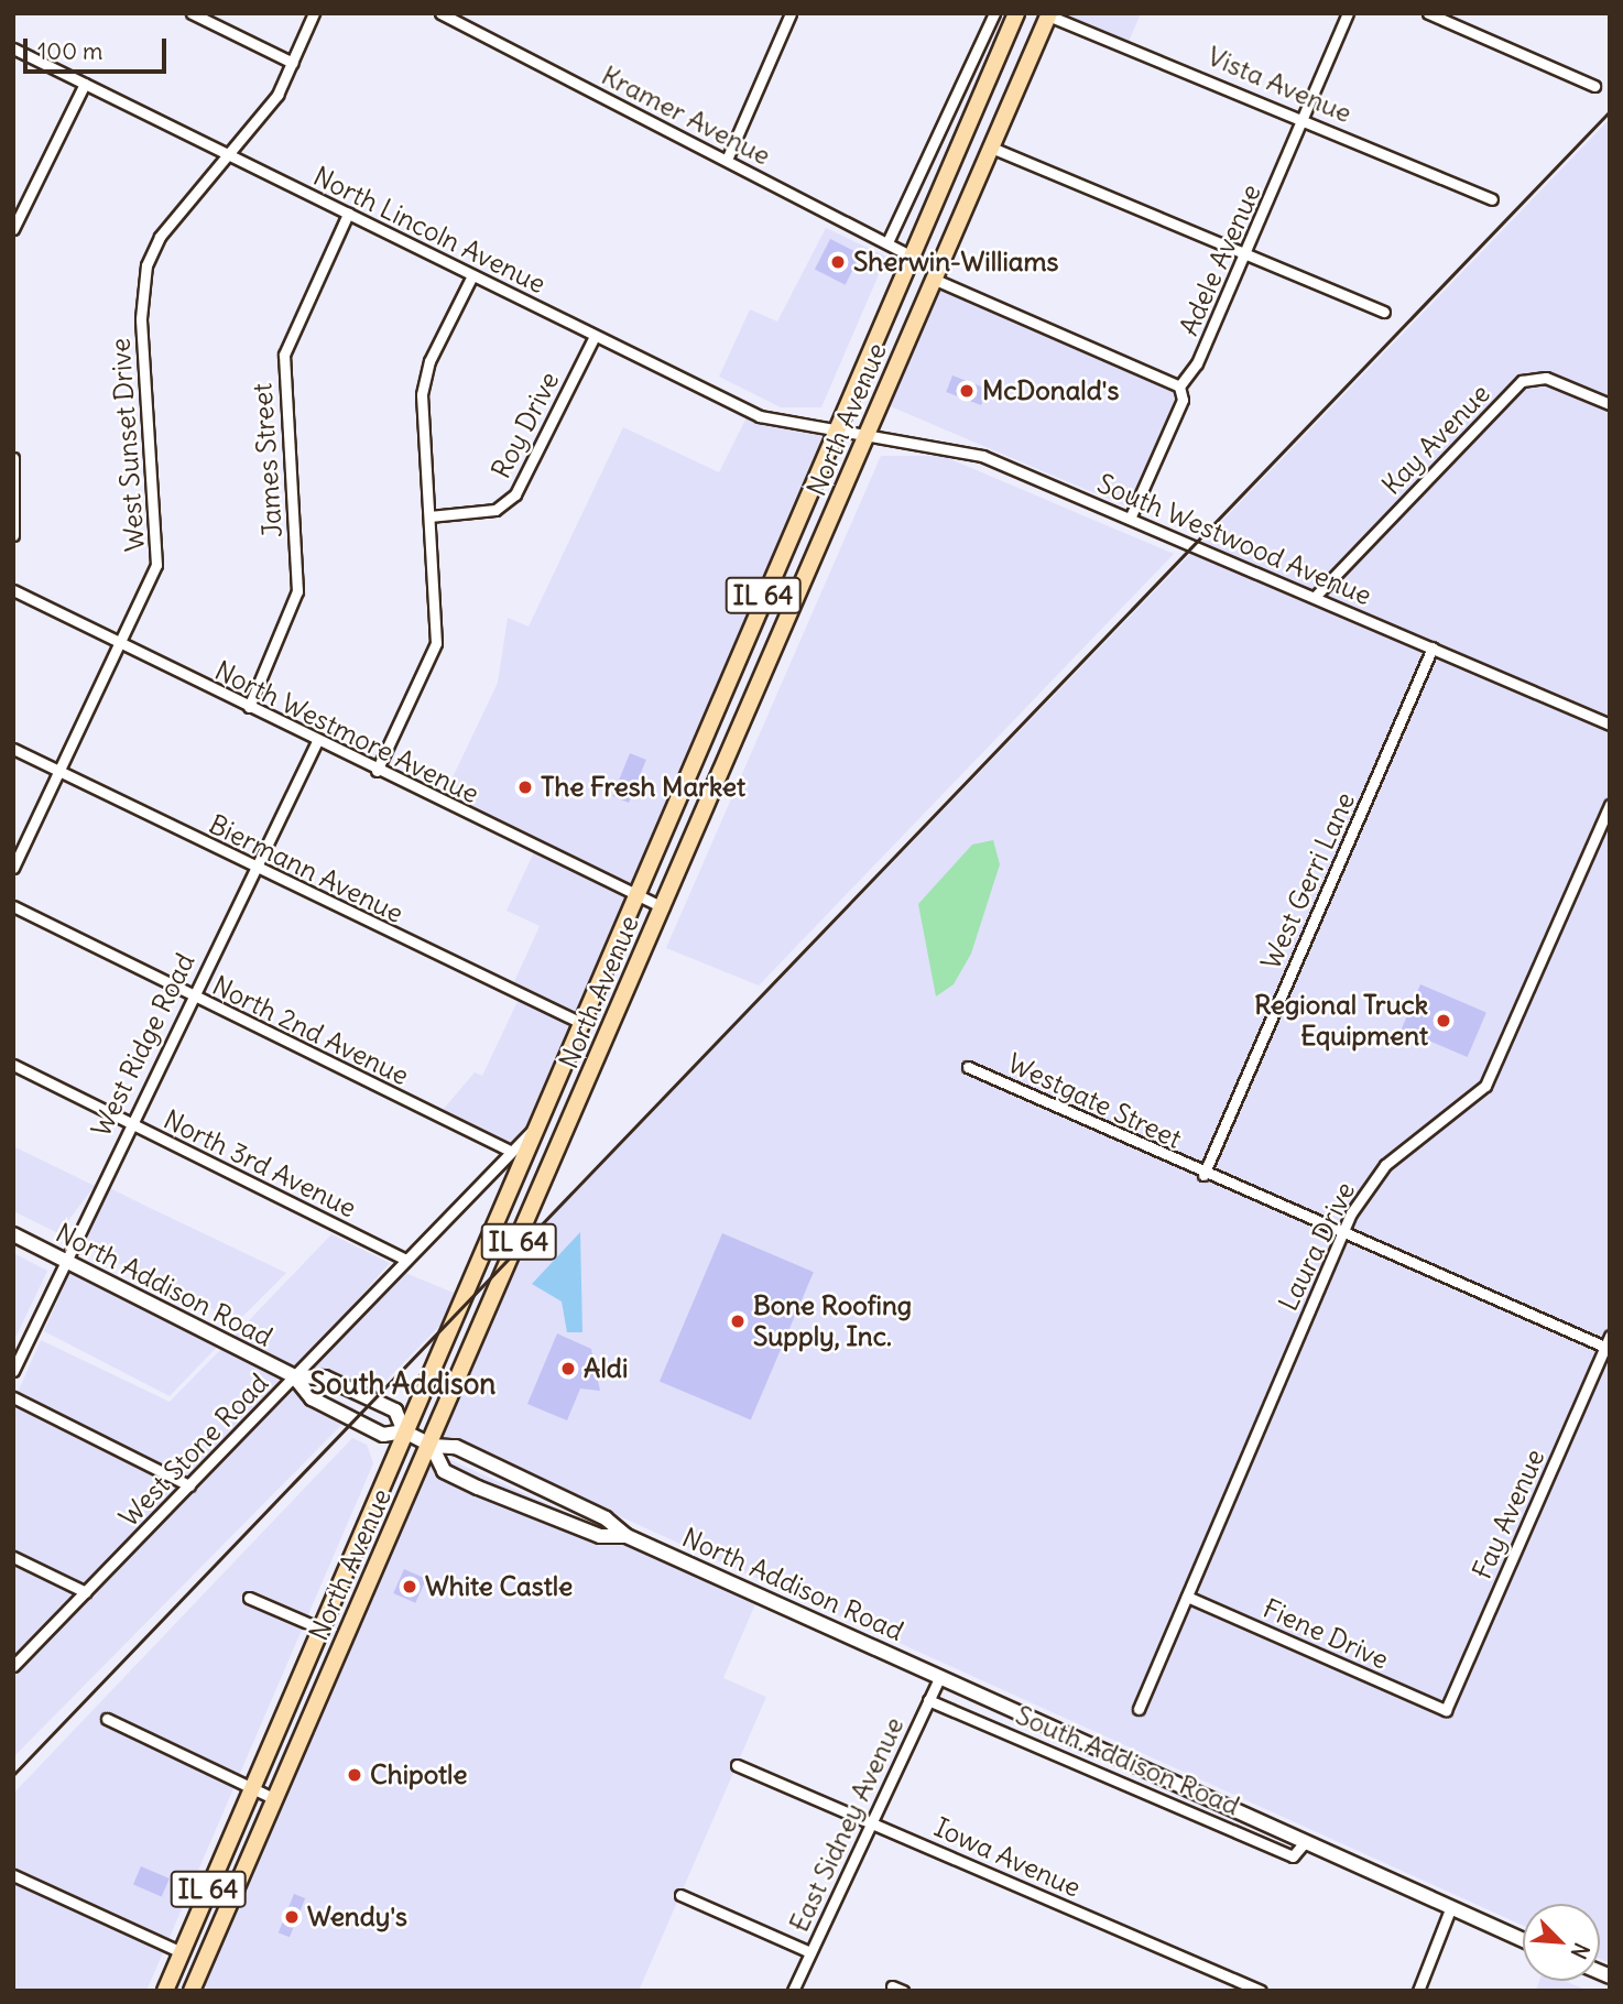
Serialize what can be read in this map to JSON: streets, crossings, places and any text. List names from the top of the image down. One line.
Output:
{"streets":{"main road":["North Avenue","IL 64"],"street":["Vista Avenue","Kramer Avenue","North Lincoln Avenue","Adele Avenue","Roy Drive","Kay Avenue","West Sunset Drive","James Street","South Westwood Avenue","North Westmore Avenue","Biermann Avenue","West Gerri Lane","North 2nd Avenue","West Ridge Road","Westgate Street","North 3rd Avenue","Laura Drive","North Addison Road","West Stone Road","Fay Avenue","Fiene Drive","South Addison Road","East Sidney Avenue","Iowa Avenue"]},"crossings":[["Vista Avenue","Adele Avenue"],["Vista Avenue","North Avenue"],["Kramer Avenue","North Avenue"],["North Lincoln Avenue","North Avenue"],["North Lincoln Avenue","Roy Drive"],["North Lincoln Avenue","West Sunset Drive"],["North Lincoln Avenue","James Street"],["North Lincoln Avenue","South Westwood Avenue"],["Adele Avenue","South Westwood Avenue"],["North Avenue","South Westwood Avenue"],["North Avenue","North Westmore Avenue"],["North Avenue","Biermann Avenue"],["North Avenue","North Addison Road"],["North Avenue","West Stone Road"],["Kay Avenue","South Westwood Avenue"],["West Sunset Drive","North Westmore Avenue"],["West Sunset Drive","Biermann Avenue"],["James Street","North Westmore Avenue"],["South Westwood Avenue","West Gerri Lane"],["North Westmore Avenue","West Ridge Road"],["Biermann Avenue","West Ridge Road"],["West Gerri Lane","Westgate Street"],["North 2nd Avenue","West Ridge Road"],["North 2nd Avenue","West Stone Road"],["West Ridge Road","North 3rd Avenue"],["West Ridge Road","North Addison Road"],["Westgate Street","Laura Drive"],["Westgate Street","Fay Avenue"],["North 3rd Avenue","West Stone Road"],["Laura Drive","Fiene Drive"],["North Addison Road","West Stone Road"],["North Addison Road","South Addison Road"],["North Addison Road","East Sidney Avenue"],["Fay Avenue","Fiene Drive"],["South Addison Road","East Sidney Avenue"],["East Sidney Avenue","Iowa Avenue"]],"districts":["South Addison"],"places":["Sherwin-Williams","McDonald's","The Fresh Market","Regional Truck Equipment","Bone Roofing Supply, Inc.","Aldi","White Castle","Chipotle","Wendy's"],"scale_bar":"100 m","north":"bottom right"}
